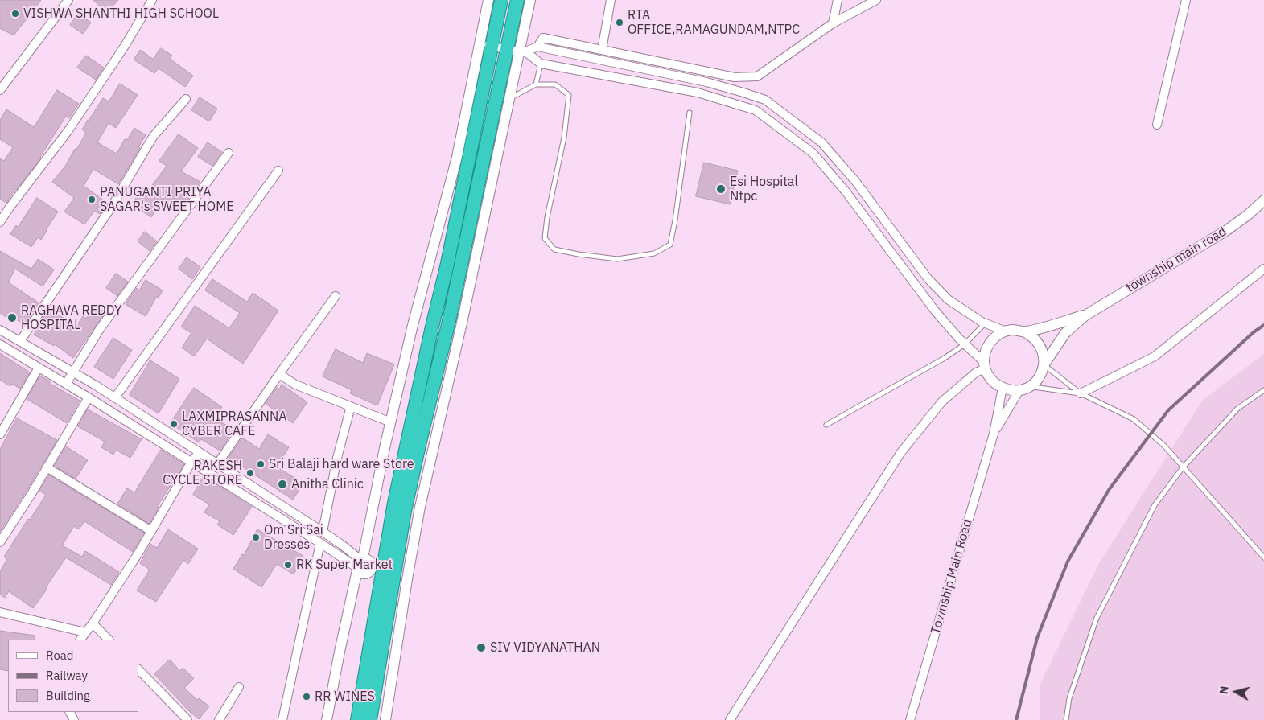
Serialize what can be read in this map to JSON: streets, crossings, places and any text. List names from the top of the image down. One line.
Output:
{"streets":{"street":["township main road","Township Main Road"]},"crossings":[["township main road","Township Main Road"]],"places":["VISHWA SHANTHI HIGH SCHOOL","RTA OFFICE,RAMAGUNDAM,NTPC","Esi Hospital Ntpc","PANUGANTI PRIYA SAGAR's SWEET HOME","RAGHAVA REDDY HOSPITAL","LAXMIPRASANNA CYBER CAFE","Sri Balaji hard ware Store","RAKESH CYCLE STORE","Anitha Clinic","Om Sri Sai Dresses","RK Super Market","SIV VIDYANATHAN","RR WINES"],"legend":["Road","Railway","Building"],"north":"left"}
